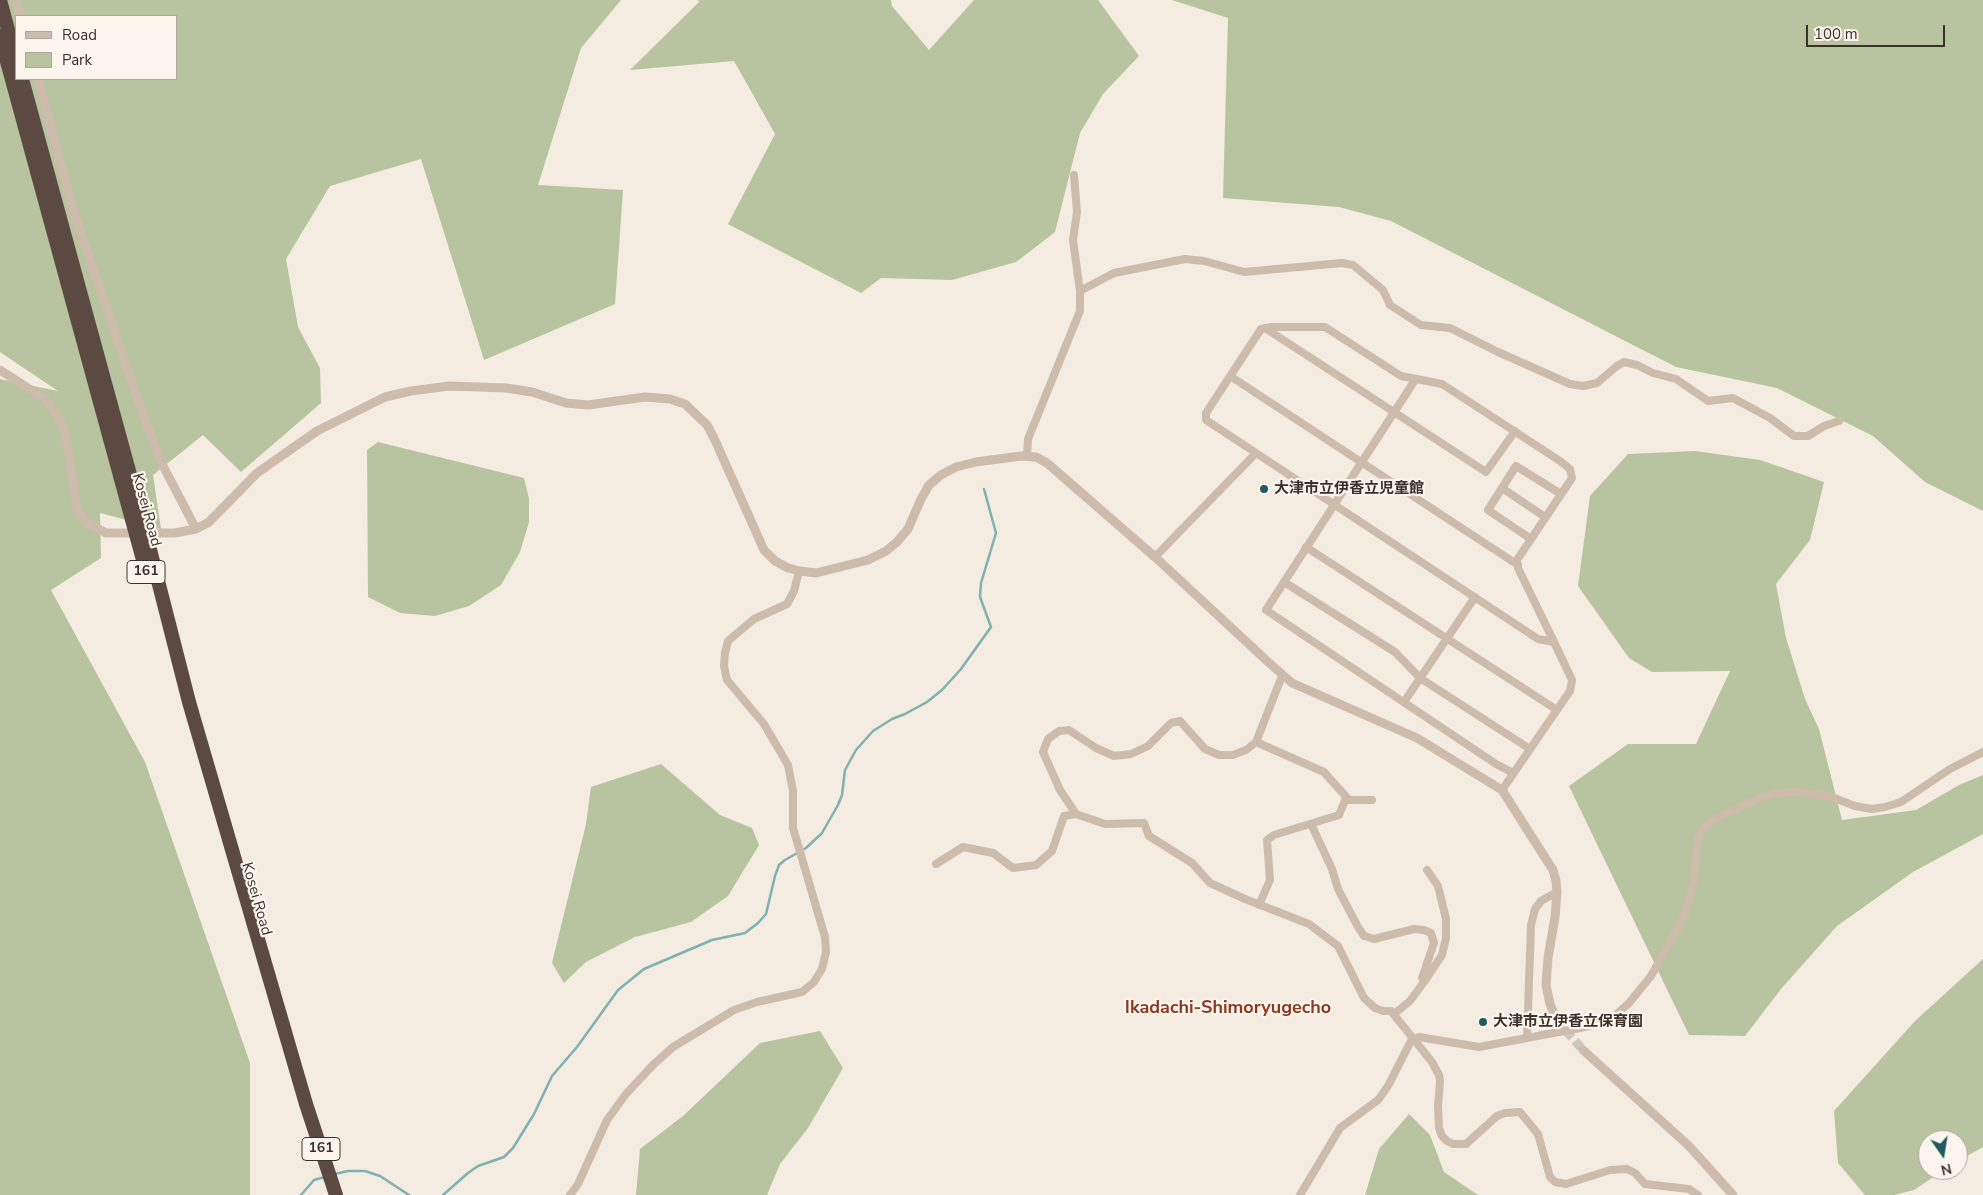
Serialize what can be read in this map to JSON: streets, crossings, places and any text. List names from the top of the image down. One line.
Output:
{"streets":{"highway":["Kosei Road","161"]},"districts":["Ikadachi-Shimoryugecho"],"places":["大津市立伊香立児童館","大津市立伊香立保育園"],"legend":["Road","Park"],"scale_bar":"100 m","north":"bottom"}
